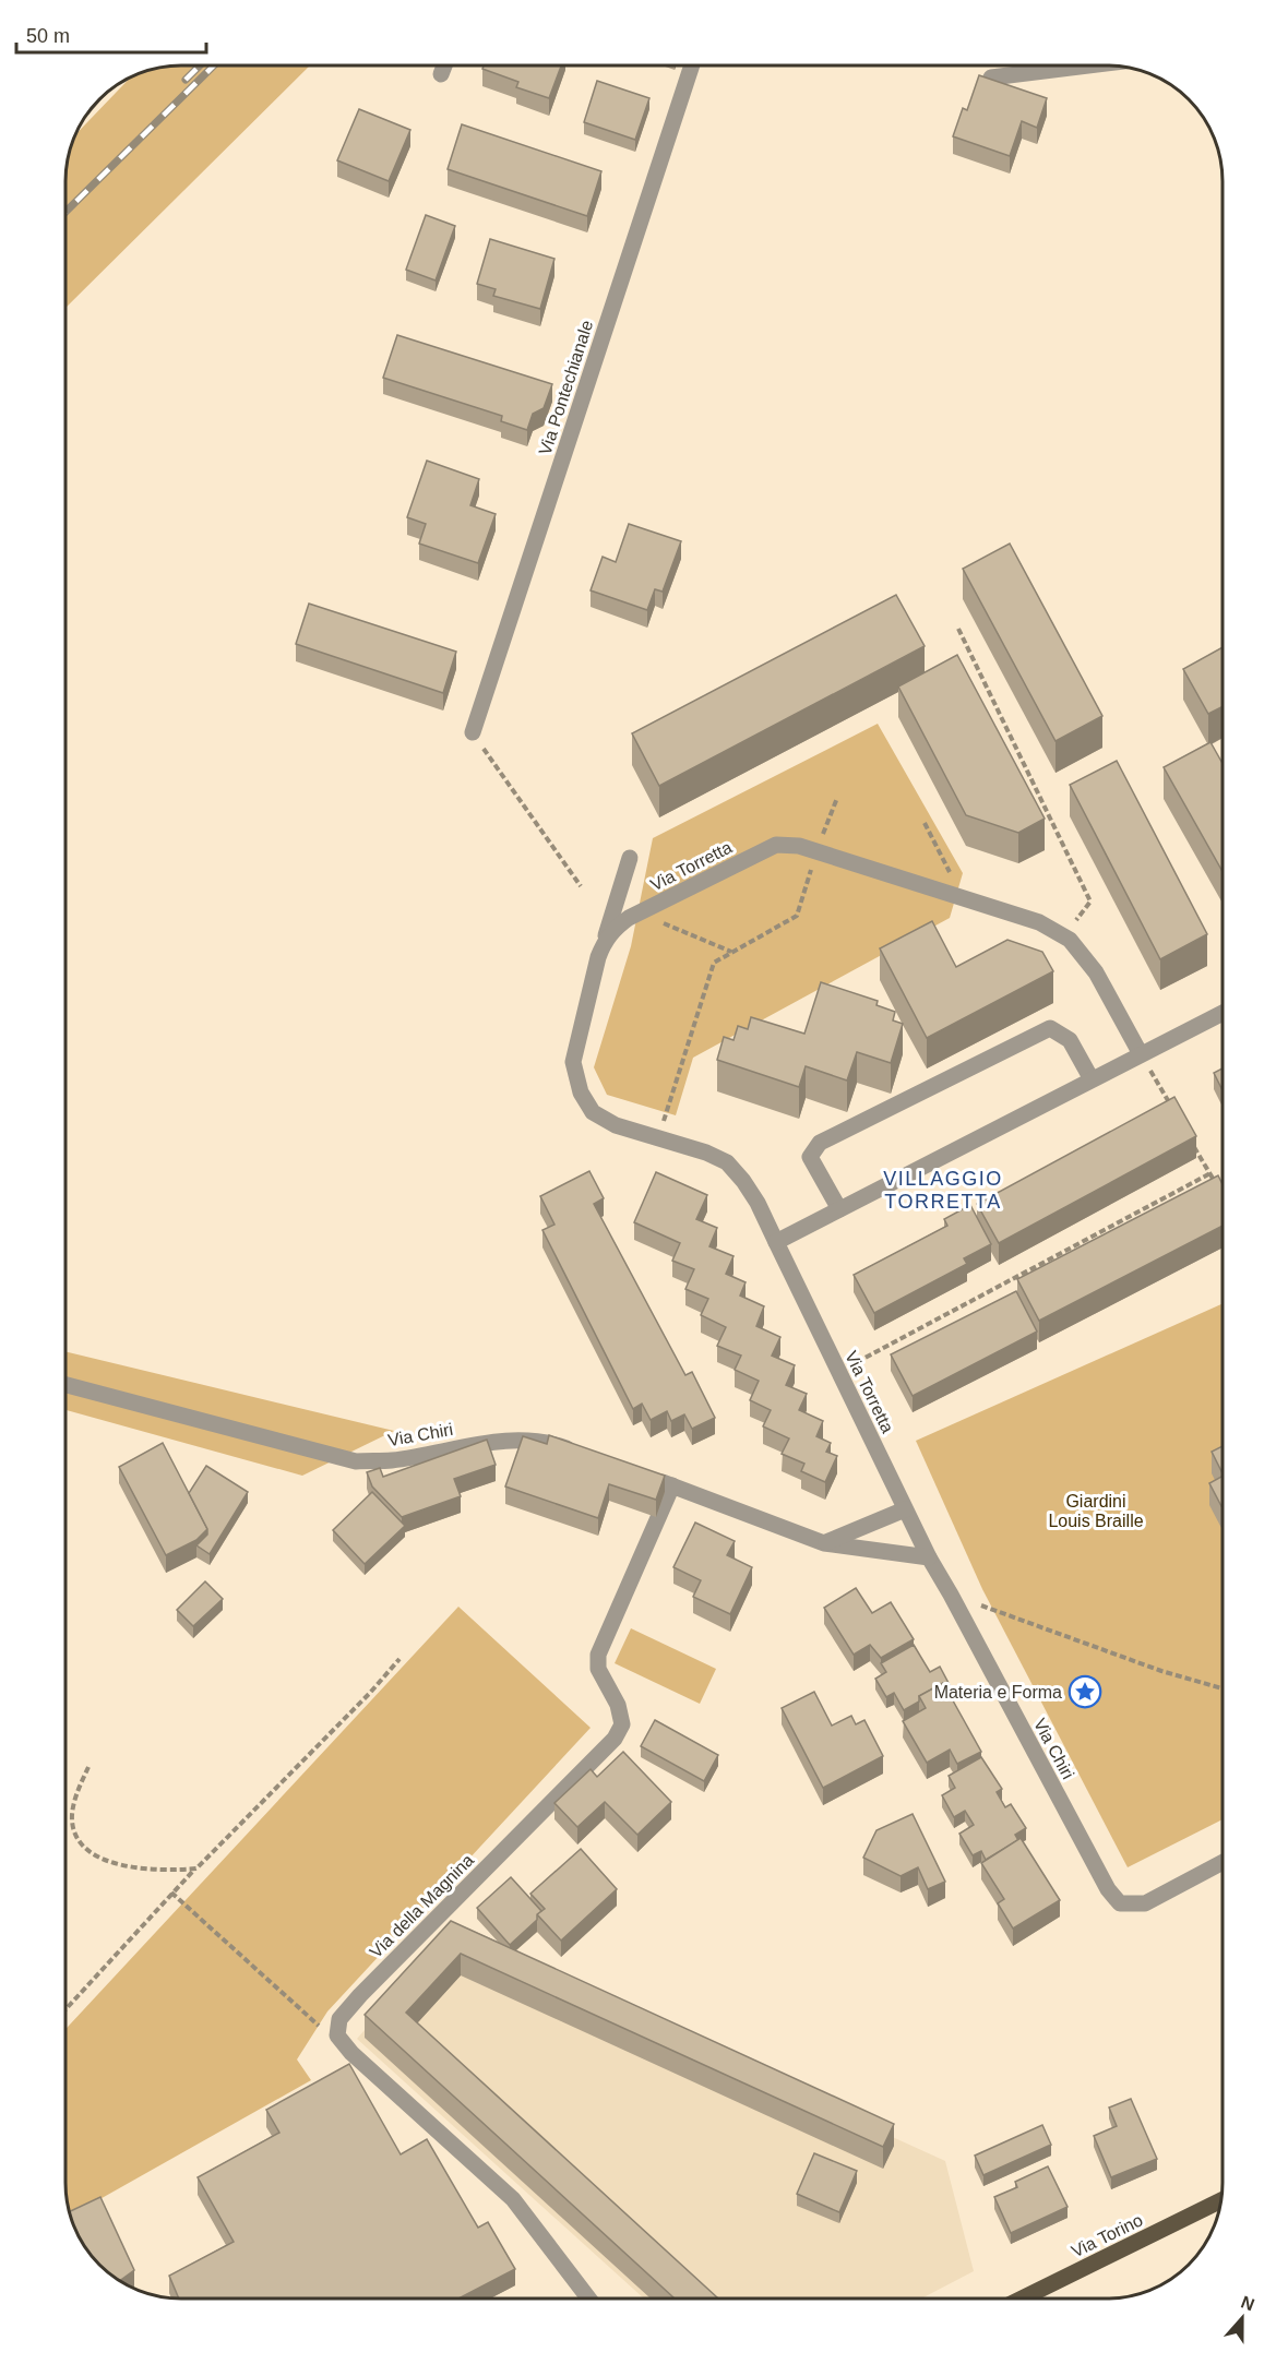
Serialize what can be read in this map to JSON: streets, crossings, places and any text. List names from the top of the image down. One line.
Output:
{"streets":{"main road":["Via Torino"],"street":["Via Pontechianale","Via Torretta","Via Chiri","Via della Magnina"]},"crossings":[["Via Torretta","Via Chiri"]],"districts":["VILLAGGIO TORRETTA"],"parks":["Giardini Louis Braille"],"places":{"place":["Materia e Forma"]},"scale_bar":"50 m","north":"top"}
